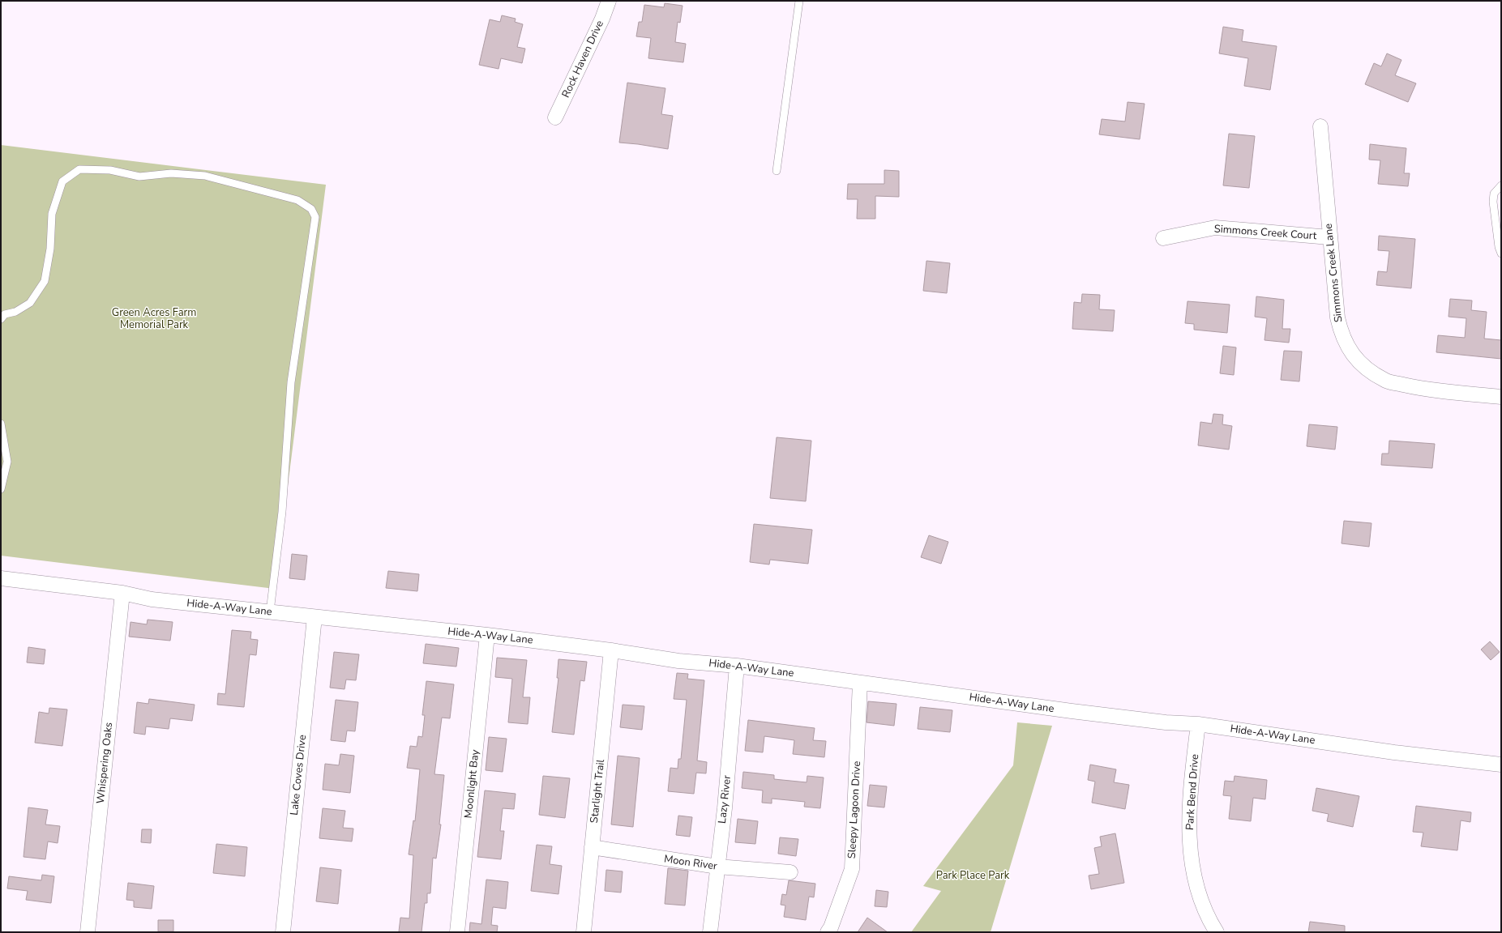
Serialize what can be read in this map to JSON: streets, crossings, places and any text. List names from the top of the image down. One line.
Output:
{"streets":{"street":["Rock Haven Drive","Simmons Creek Court","Simmons Creek Lane","Hide-A-Way Lane","Whispering Oaks","Lake Coves Drive","Moonlight Bay","Starlight Trail","Park Bend Drive","Lazy River","Sleepy Lagoon Drive","Moon River"]},"crossings":[["Simmons Creek Court","Simmons Creek Lane"],["Hide-A-Way Lane","Whispering Oaks"],["Hide-A-Way Lane","Lake Coves Drive"],["Hide-A-Way Lane","Moonlight Bay"],["Hide-A-Way Lane","Starlight Trail"],["Hide-A-Way Lane","Park Bend Drive"],["Hide-A-Way Lane","Lazy River"],["Hide-A-Way Lane","Sleepy Lagoon Drive"],["Starlight Trail","Moon River"],["Lazy River","Moon River"]],"parks":["Green Acres Farm Memorial Park","Park Place Park"]}
